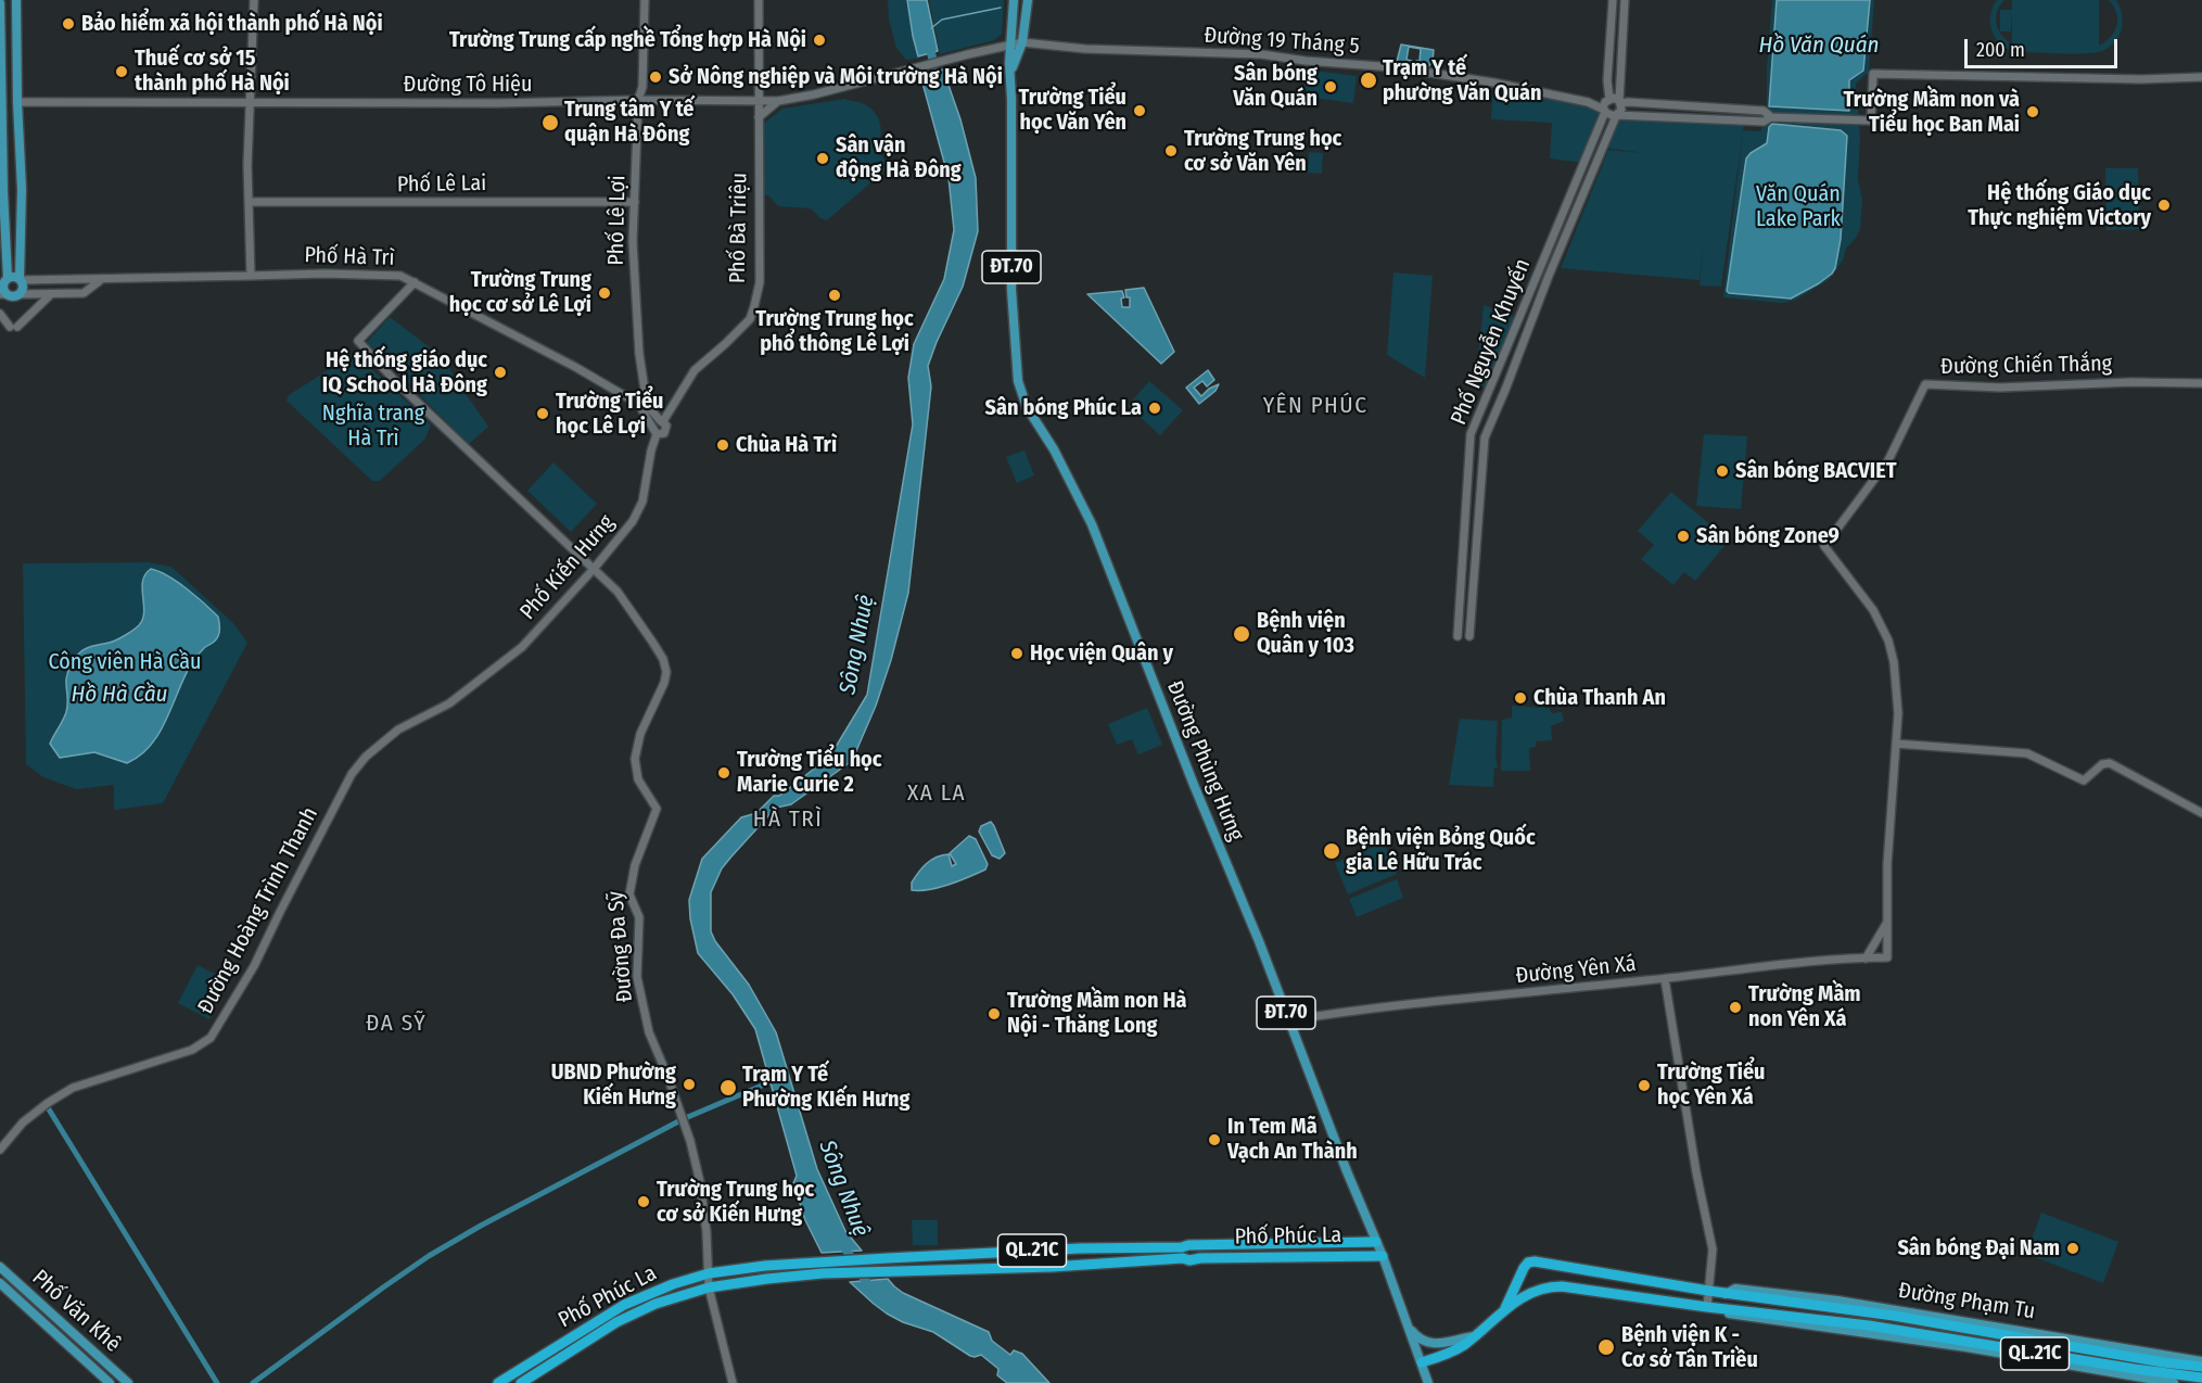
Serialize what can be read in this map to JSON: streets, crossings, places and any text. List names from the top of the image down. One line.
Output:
{"streets":{"highway":["Phố Phúc La","QL.21C","Đường Phạm Tu"],"main road":["ĐT.70","Đường Phùng Hưng","Phố Văn Khê"],"street":["Đường 19 Tháng 5","Đường Tô Hiệu","Phố Lê Lai","Phố Lê Lợi","Phố Bà Triệu","Phố Hà Trì","Phố Nguyễn Khuyến","Đường Chiến Thắng","Phố Kiến Hưng","Đường Hoàng Trình Thanh","Đường Đa Sỹ","Đường Yên Xá"]},"crossings":[["Đường 19 Tháng 5","Đường Tô Hiệu"],["Đường 19 Tháng 5","Phố Nguyễn Khuyến"],["Đường 19 Tháng 5","Đường Phùng Hưng"],["Đường Tô Hiệu","Phố Lê Lợi"],["Đường Tô Hiệu","Phố Bà Triệu"],["Đường Tô Hiệu","Đường Phùng Hưng"],["Phố Lê Lai","Phố Lê Lợi"],["Phố Lê Lợi","Phố Hà Trì"],["Phố Bà Triệu","Phố Kiến Hưng"],["Phố Hà Trì","Đường Đa Sỹ"],["ĐT.70","Đường Phùng Hưng"],["ĐT.70","Đường Phạm Tu"],["Đường Chiến Thắng","Đường Yên Xá"],["Phố Kiến Hưng","Đường Hoàng Trình Thanh"],["Phố Kiến Hưng","Đường Đa Sỹ"],["Đường Phùng Hưng","Đường Yên Xá"],["Đường Phùng Hưng","Phố Phúc La"],["Đường Đa Sỹ","Phố Phúc La"]],"districts":["YÊN PHÚC","XA LA","HÀ TRÌ","ĐA SỸ"],"water":["Hồ Văn Quán","Sông Nhuệ","Hồ Hà Cầu"],"parks":["Văn Quán Lake Park","Nghĩa trang Hà Trì","Công viên Hà Cầu"],"places":["Bảo hiểm xã hội thành phố Hà Nội","Trường Trung cấp nghề Tổng hợp Hà Nội","Thuế cơ sở 15 thành phố Hà Nội","Sở Nông nghiệp và Môi trường Hà Nội","Trạm Y tế phường Văn Quán","Sân bóng Văn Quán","Trường Tiểu học Văn Yên","Trường Mầm non và Tiểu học Ban Mai","Trung tâm Y tế quận Hà Đông","Trường Trung học cơ sở Văn Yên","Sân vận động Hà Đông","Hệ thống Giáo dục Thực nghiệm Victory","Trường Trung học cơ sở Lê Lợi","Trường Trung học phổ thông Lê Lợi","Hệ thống giáo dục IQ School Hà Đông","Sân bóng Phúc La","Trường Tiểu học Lê Lợi","Chùa Hà Trì","Sân bóng BACVIET","Sân bóng Zone9","Bệnh viện Quân y 103","Học viện Quân y","Chùa Thanh An","Trường Tiểu học Marie Curie 2","Bệnh viện Bỏng Quốc gia Lê Hữu Trác","Trường Mầm non Yên Xá","Trường Mầm non Hà Nội - Thăng Long","UBND Phường Kiến Hưng","Trường Tiểu học Yên Xá","Trạm Y Tế Phường KIến Hưng","In Tem Mã Vạch An Thành","Trường Trung học cơ sở Kiến Hưng","Sân bóng Đại Nam","Bệnh viện K - Cơ sở Tân Triều"],"scale_bar":"200 m"}
